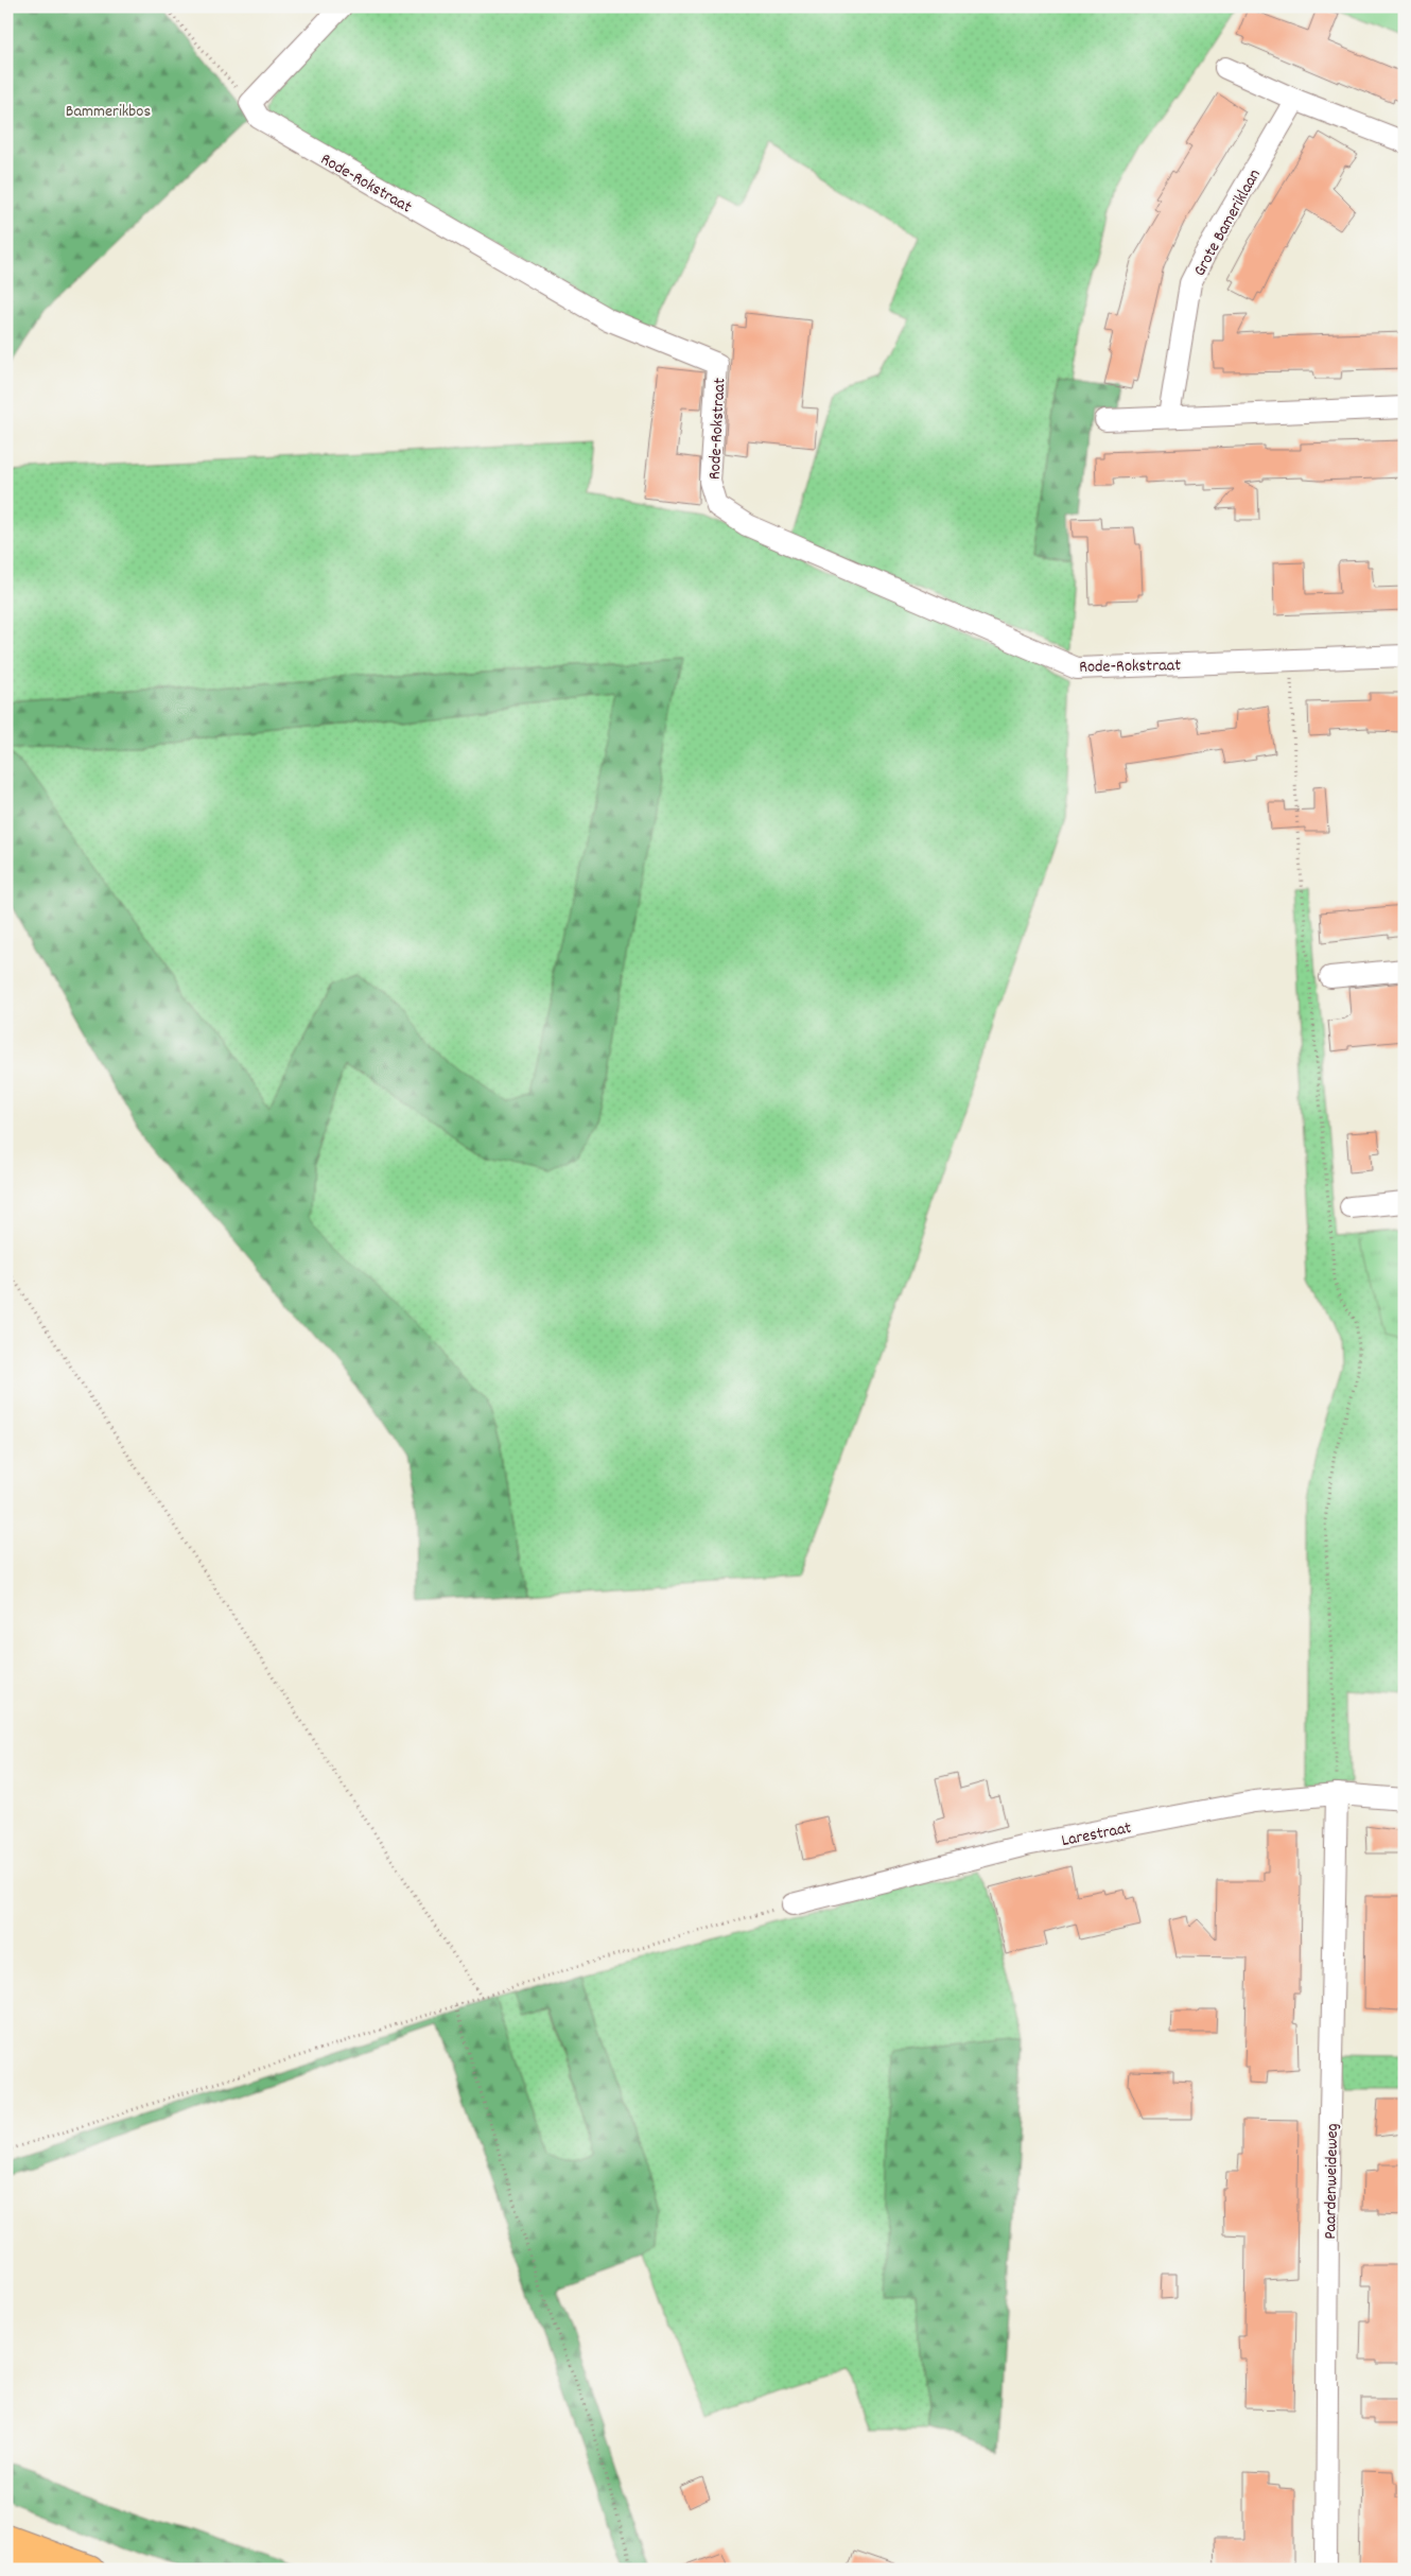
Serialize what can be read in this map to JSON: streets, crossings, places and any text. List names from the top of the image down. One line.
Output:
{"streets":{"street":["Rode-Rokstraat","Grote Bameriklaan","Larestraat","Paardenweideweg"]},"crossings":[["Larestraat","Paardenweideweg"]],"parks":["Bammerikbos"]}
